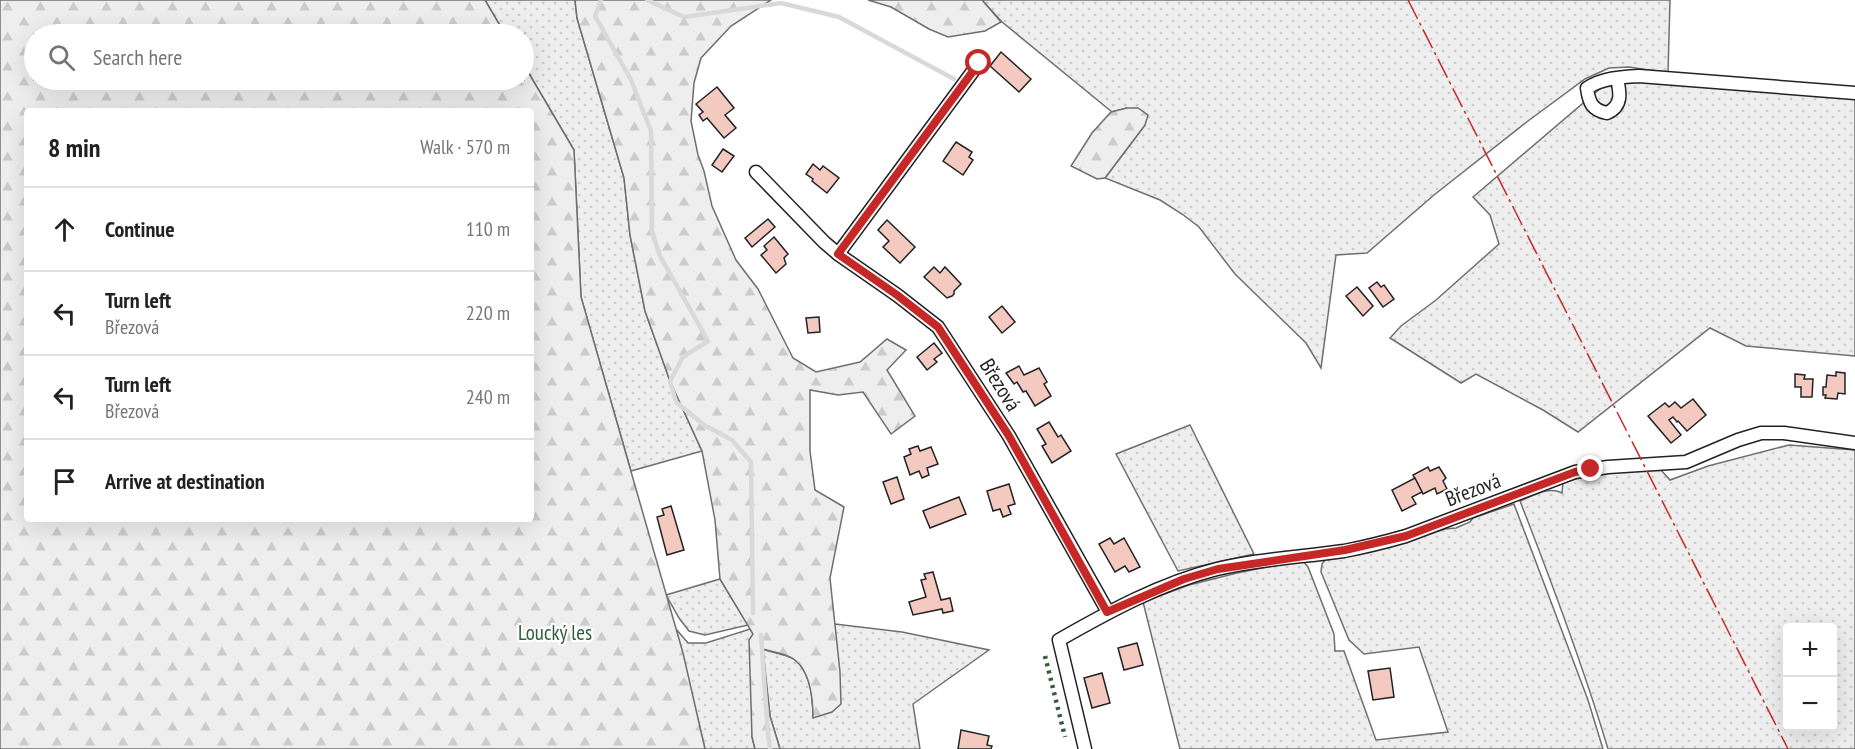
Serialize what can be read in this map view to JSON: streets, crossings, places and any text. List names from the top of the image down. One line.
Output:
{"streets":{"street":["Březová"]},"parks":["Loucký les"],"page":{"search":"Search here","heading":["8 min","Walk · 570 m"],"list":[["Continue","110 m"],["Turn left","Březová","220 m"],["Turn left","Březová","240 m"],"Arrive at destination"],"map_buttons":["+","−"]}}
